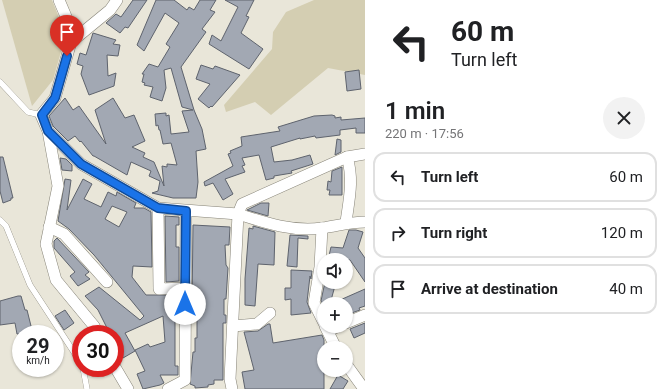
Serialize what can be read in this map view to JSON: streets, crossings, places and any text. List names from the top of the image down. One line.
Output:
{"page":{"turn":["60 m","Turn left"],"heading":["1 min","220 m · 17:56"],"list":[{"name":"Turn left","value":"60 m"},{"name":"Turn right","value":"120 m"},{"name":"Arrive at destination","value":"40 m"}],"map_buttons":["+","−"],"speed":"29 km/h","limit":"30"}}
